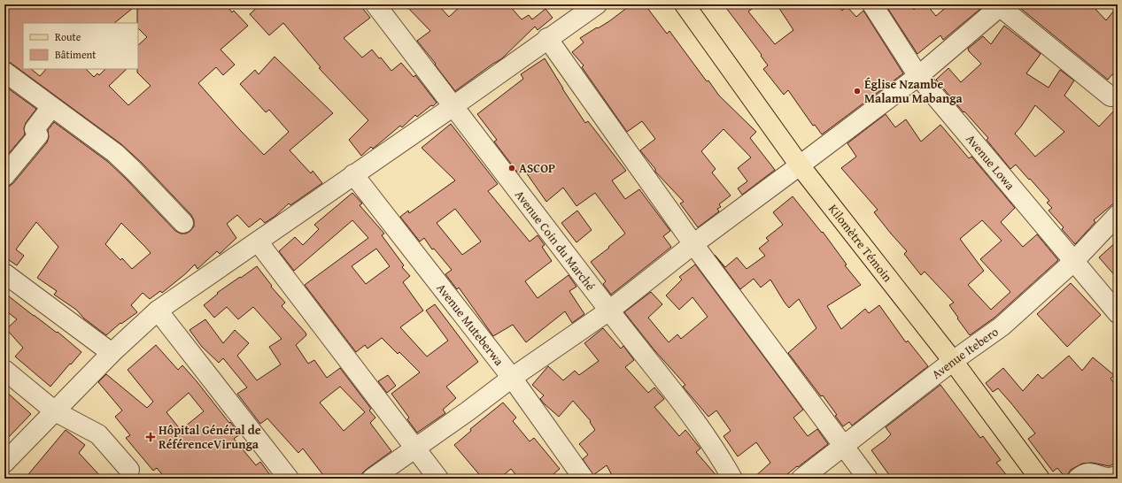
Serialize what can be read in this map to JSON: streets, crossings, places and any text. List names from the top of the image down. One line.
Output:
{"streets":{"main road":["Kilomètre Témoin"],"street":["Avenue Lowa","Avenue Coin du Marché","Avenue Muteberwa","Avenue Itebero"]},"crossings":[["Avenue Lowa","Avenue Itebero"],["Kilomètre Témoin","Avenue Itebero"]],"places":{"other":["Église Nzambe Malamu Mabanga","ASCOP"],"health":["Hôpital Général de RéférenceVirunga"]},"legend":["Route","Bâtiment"]}
